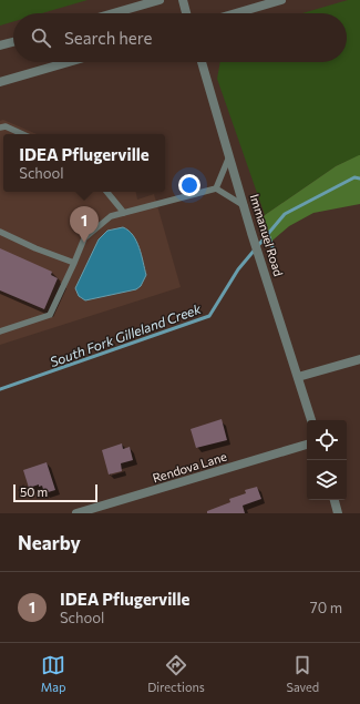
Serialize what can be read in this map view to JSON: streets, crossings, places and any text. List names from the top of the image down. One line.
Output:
{"streets":{"street":["Immanuel Road","Rendova Lane"]},"water":["South Fork Gilleland Creek"],"scale_bar":"50 m","page":{"search":"Search here","popup":["IDEA Pflugerville","School"],"pins":"1","scale":"50 m","heading":"Nearby","list":[{"mark":"1","name":"IDEA Pflugerville","note":"School","value":"70 m"}],"nav":["Map","Directions","Saved"]}}
